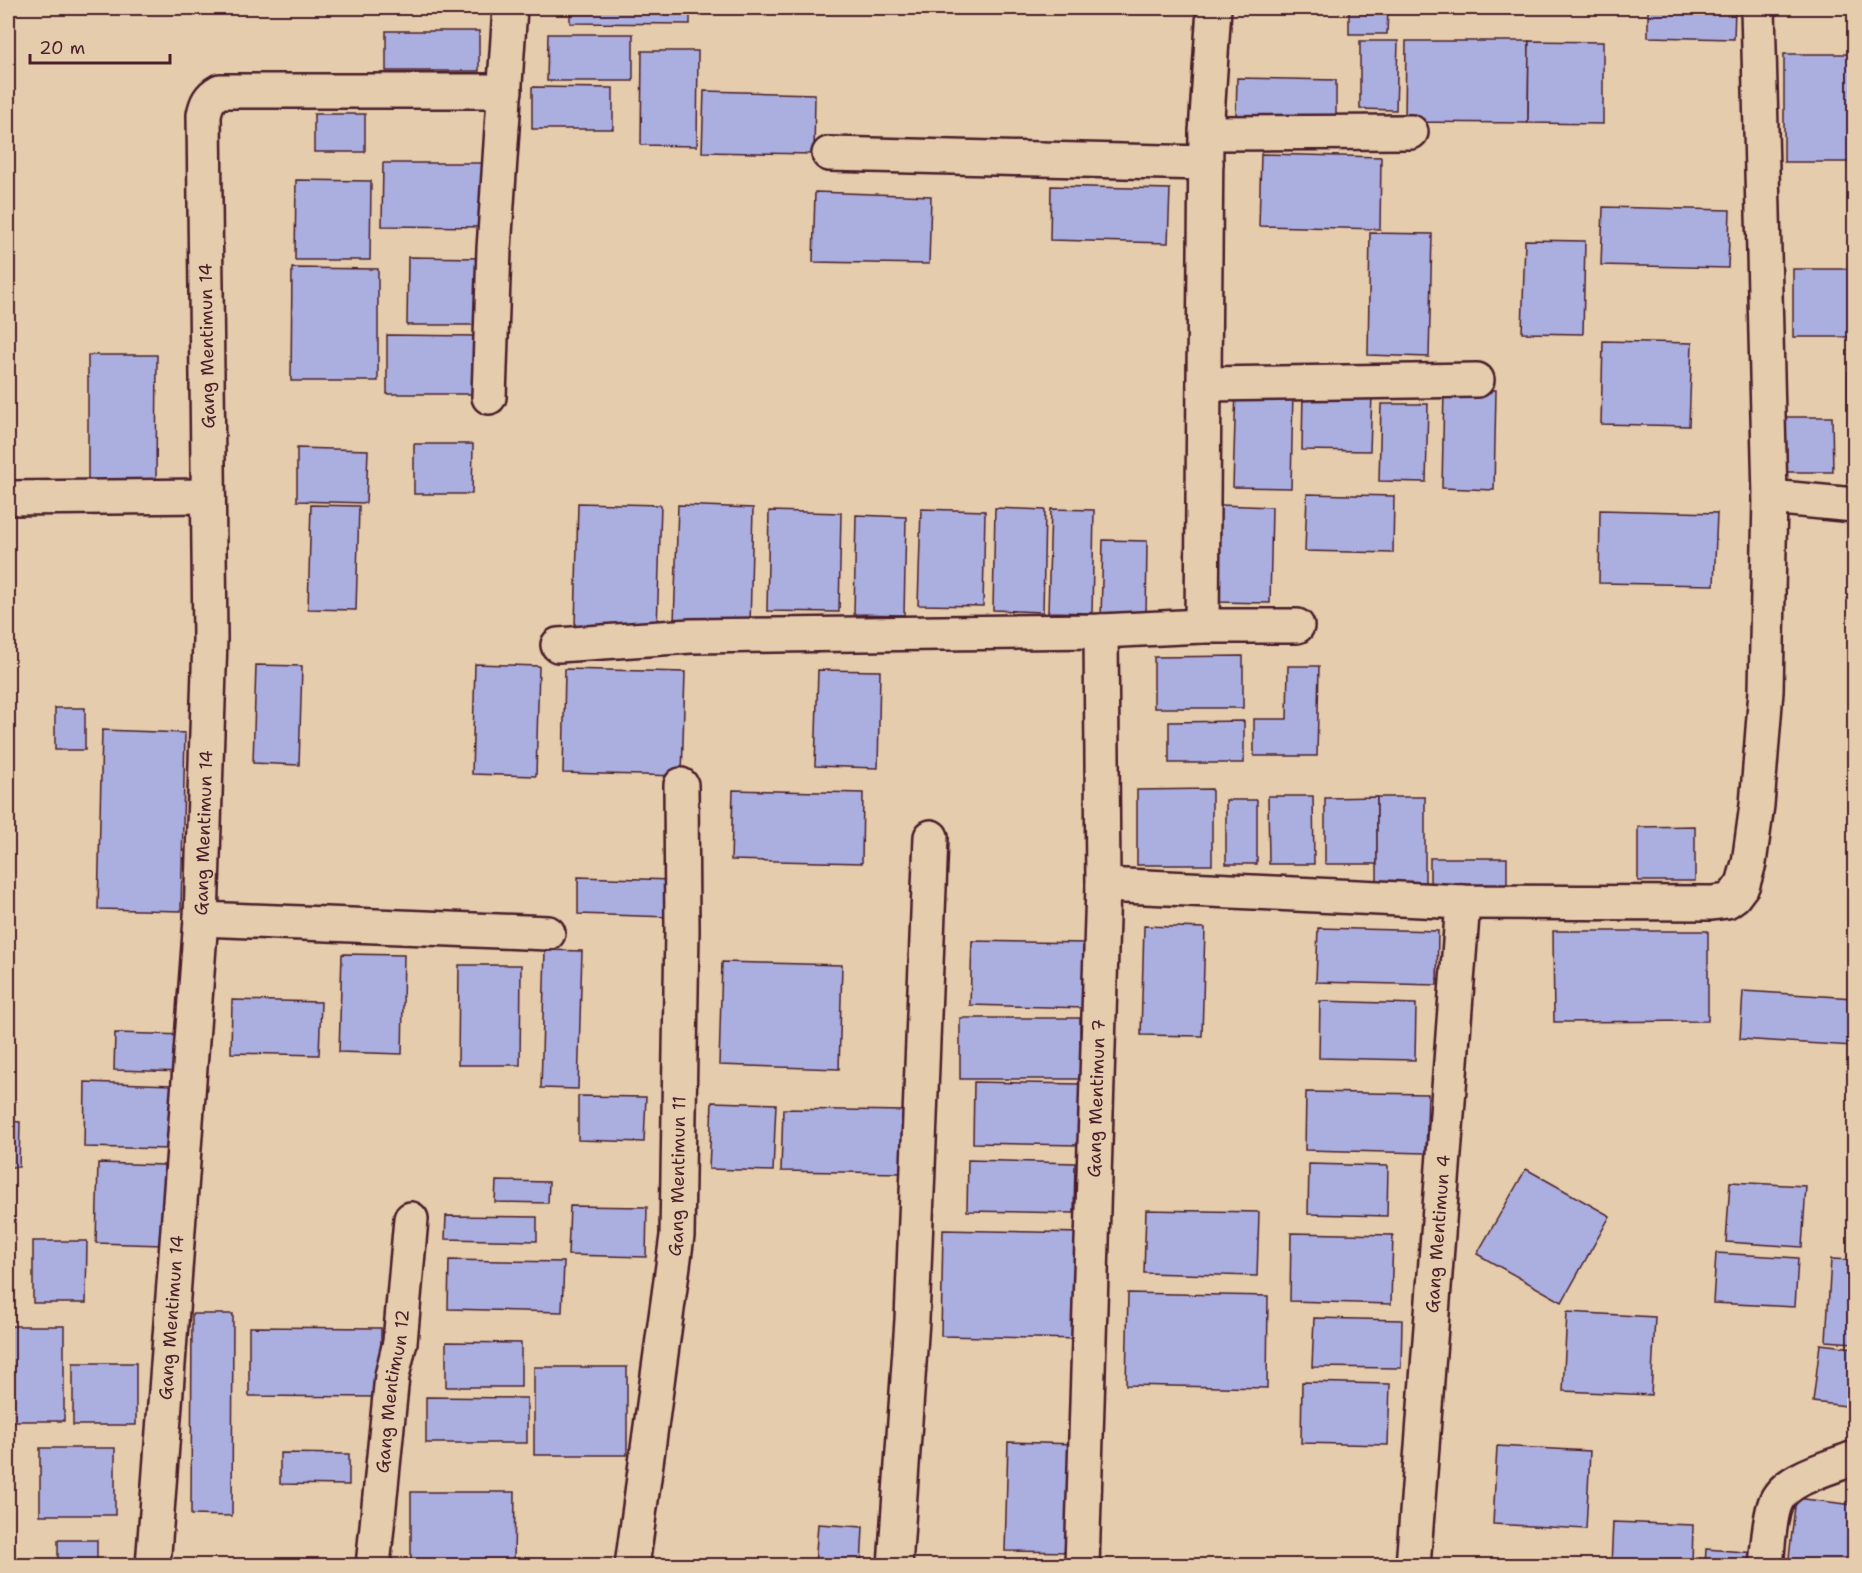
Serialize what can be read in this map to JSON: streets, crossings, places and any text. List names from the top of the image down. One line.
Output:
{"streets":{"street":["Gang Mentimun 14","Gang Mentimun 7","Gang Mentimun 11","Gang Mentimun 4","Gang Mentimun 12"]},"scale_bar":"20 m"}
